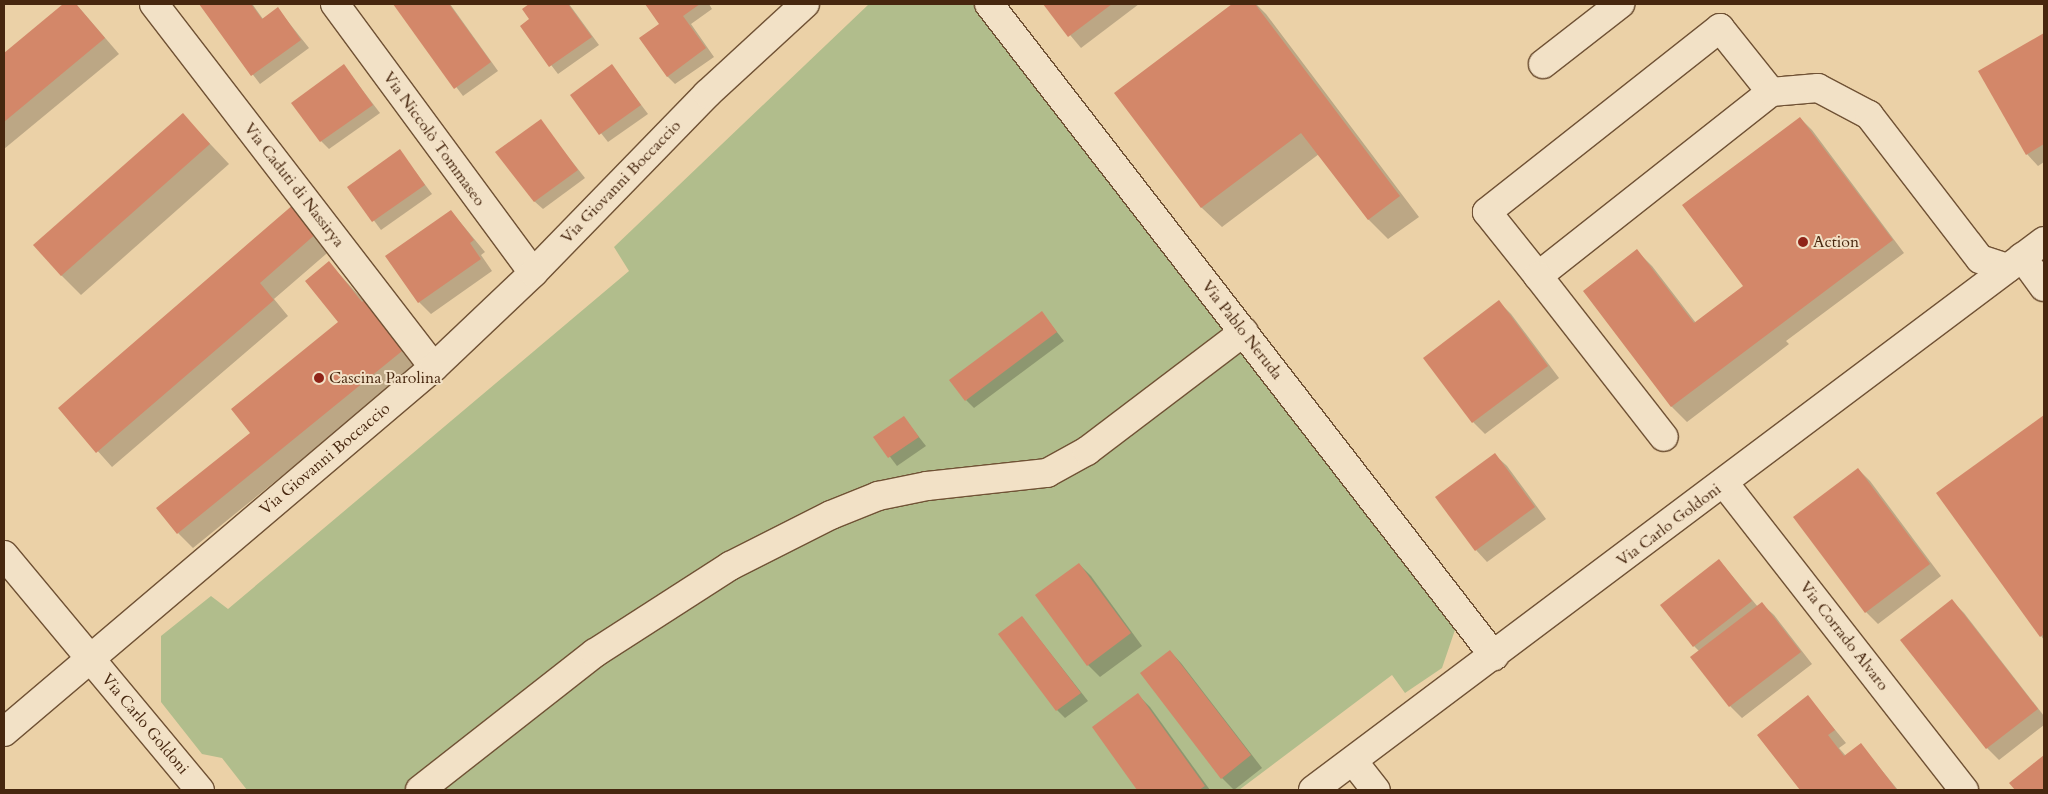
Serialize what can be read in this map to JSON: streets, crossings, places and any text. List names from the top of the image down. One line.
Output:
{"streets":{"street":["Via Niccolò Tommaseo","Via Giovanni Boccaccio","Via Caduti di Nassirya","Via Pablo Neruda","Via Carlo Goldoni","Via Corrado Alvaro"]},"crossings":[["Via Niccolò Tommaseo","Via Giovanni Boccaccio"],["Via Giovanni Boccaccio","Via Caduti di Nassirya"],["Via Giovanni Boccaccio","Via Carlo Goldoni"],["Via Pablo Neruda","Via Carlo Goldoni"],["Via Carlo Goldoni","Via Corrado Alvaro"]],"places":["Action","Cascina Parolina"]}
